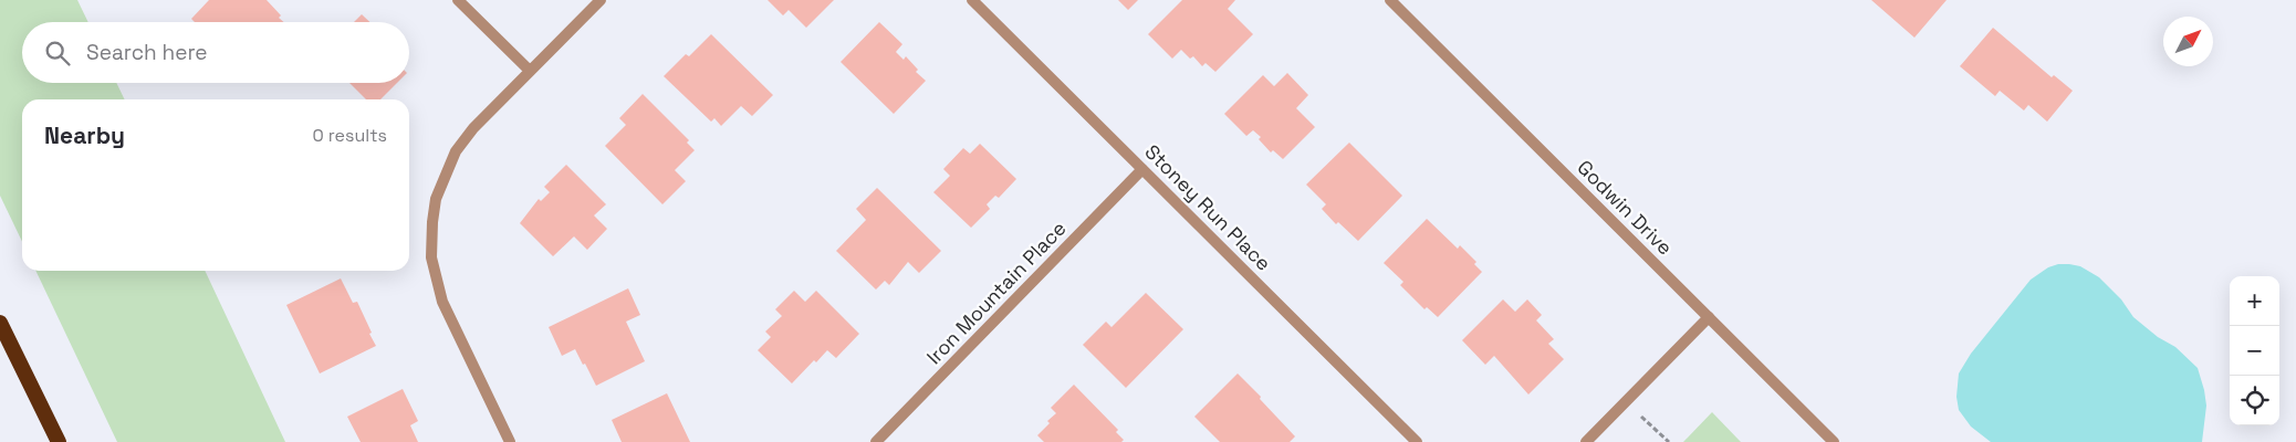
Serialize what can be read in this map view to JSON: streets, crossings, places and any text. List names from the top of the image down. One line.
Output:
{"streets":{"street":["Stoney Run Place","Godwin Drive","Iron Mountain Place"]},"crossings":[["Stoney Run Place","Iron Mountain Place"]],"north":"top right","page":{"search":"Search here","heading":["Nearby","0 results"],"map_buttons":["+","−"]}}
